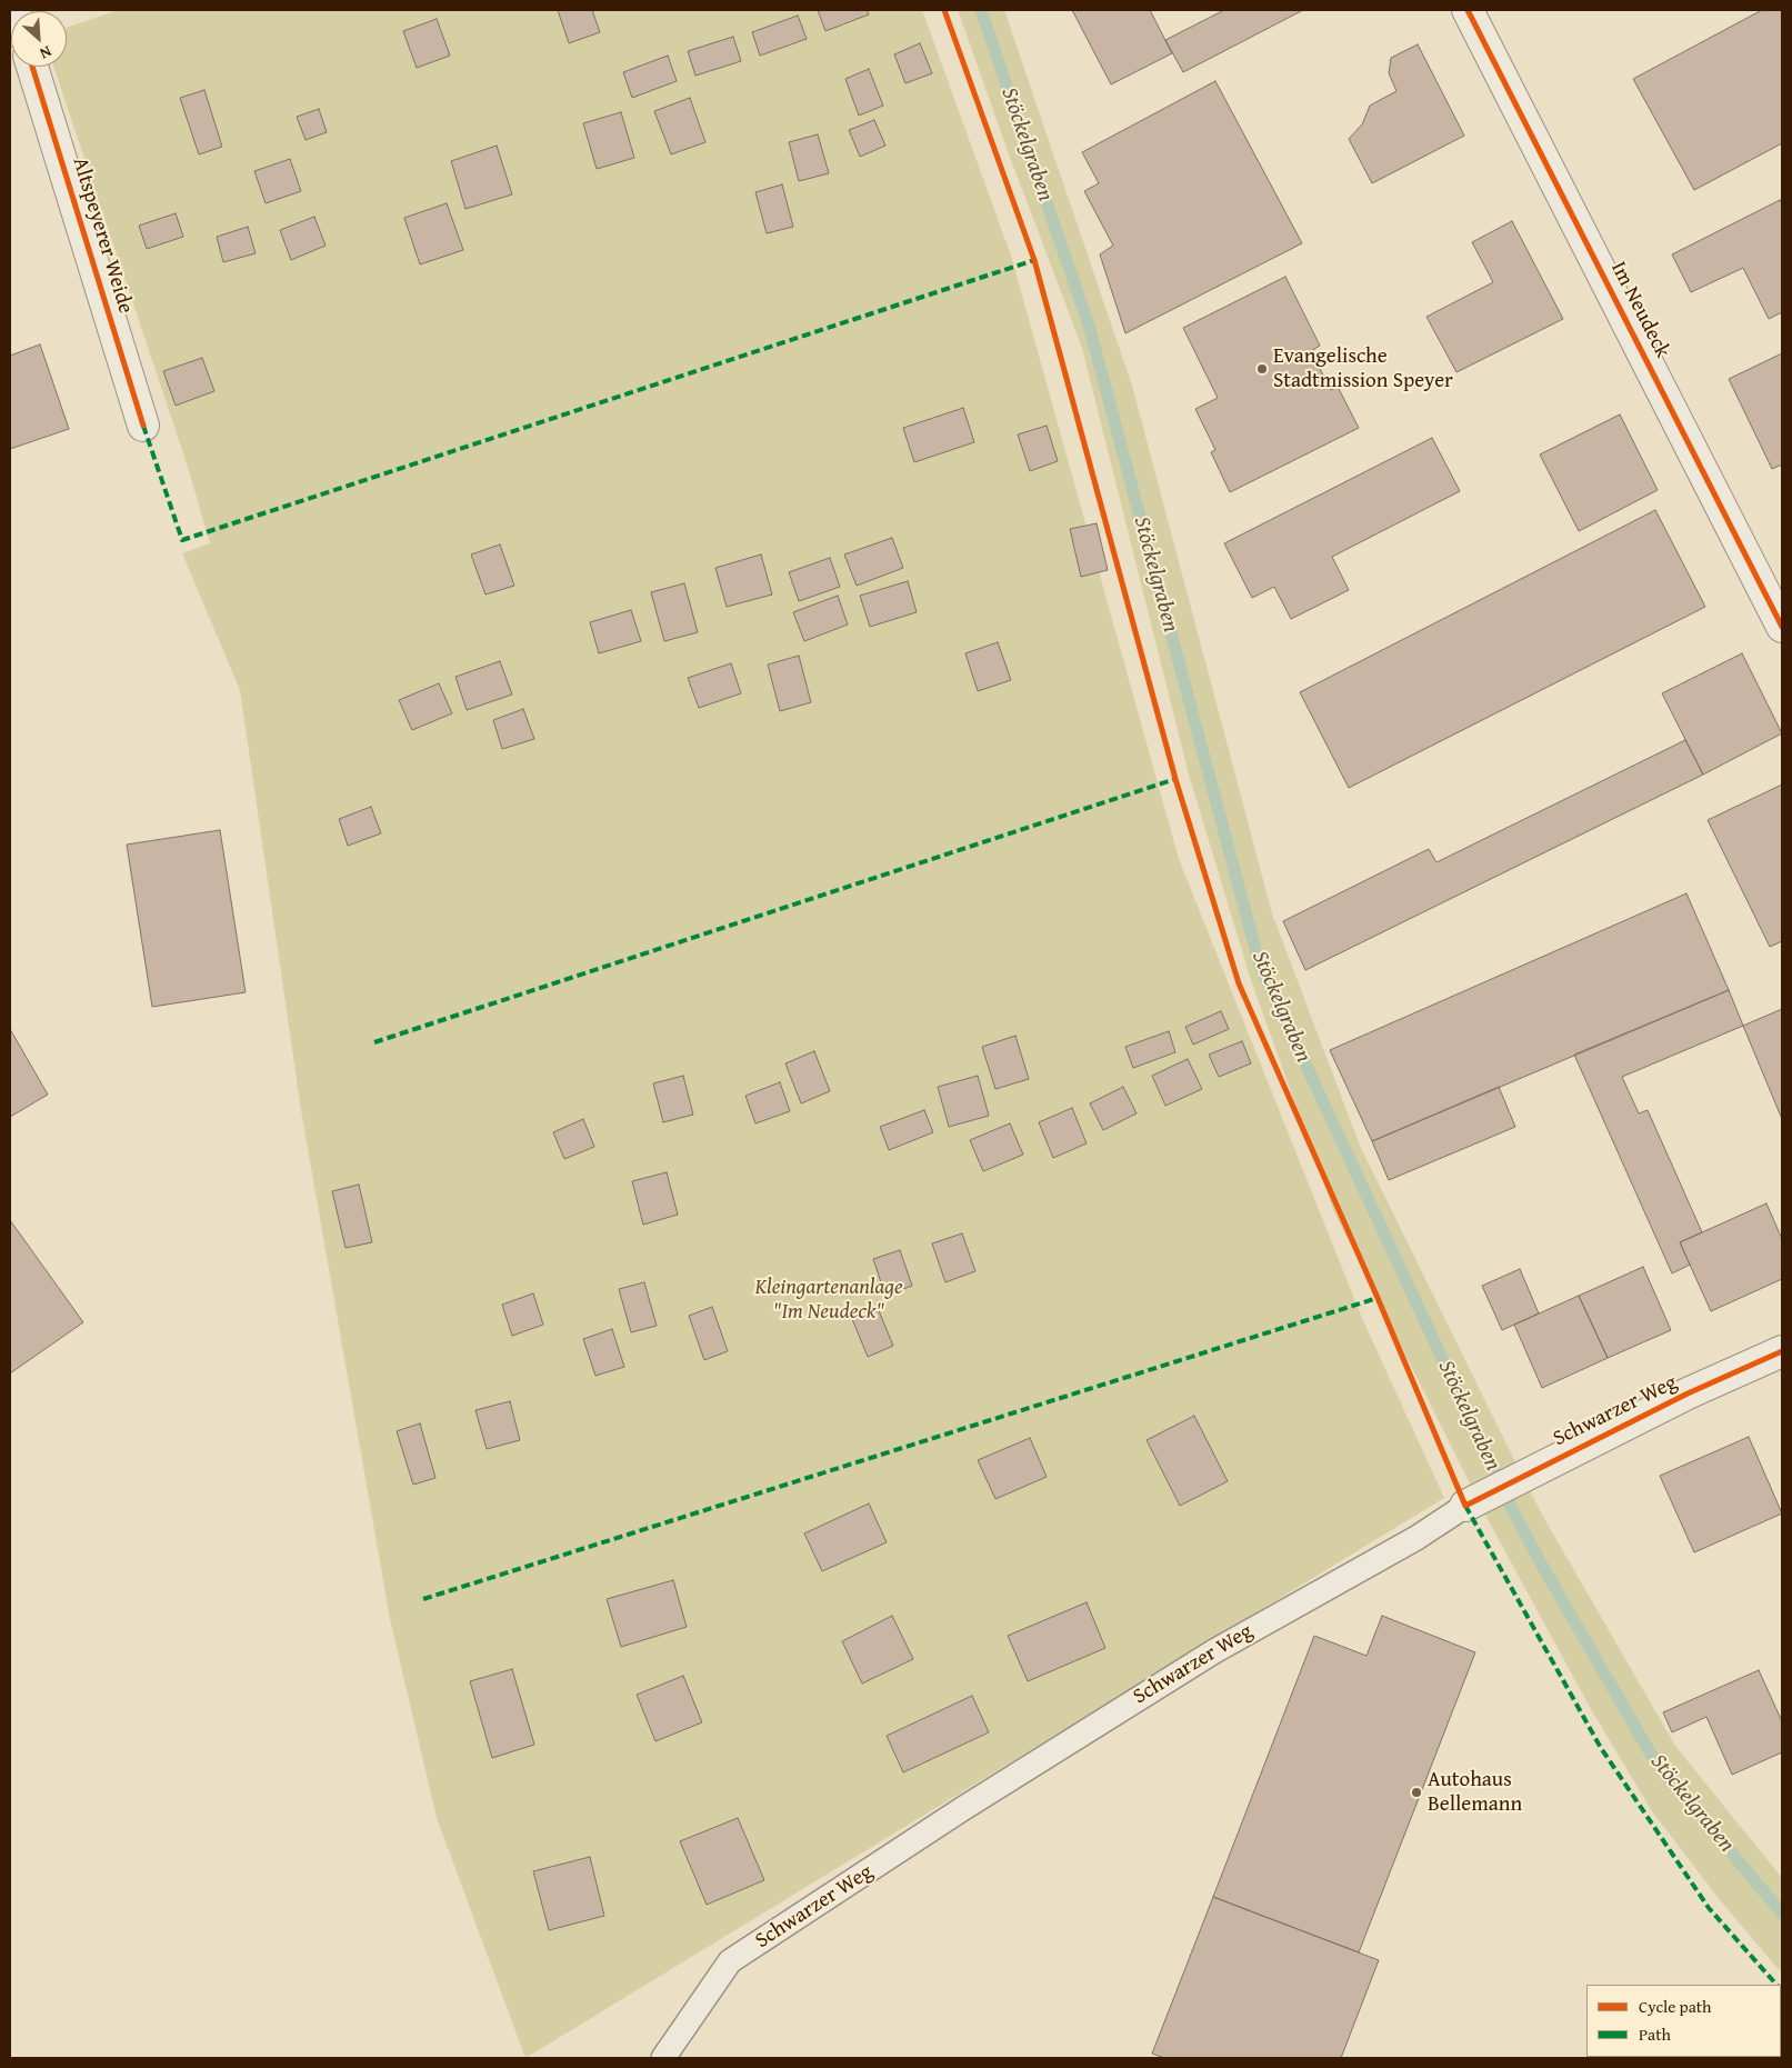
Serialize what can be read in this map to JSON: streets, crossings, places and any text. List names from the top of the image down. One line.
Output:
{"streets":{"street":["Altspeyerer Weide","Im Neudeck","Schwarzer Weg"]},"water":["Stöckelgraben"],"parks":["Kleingartenanlage \"Im Neudeck\""],"places":["Evangelische Stadtmission Speyer","Autohaus Bellemann"],"legend":["Cycle path","Path"],"north":"bottom right"}
